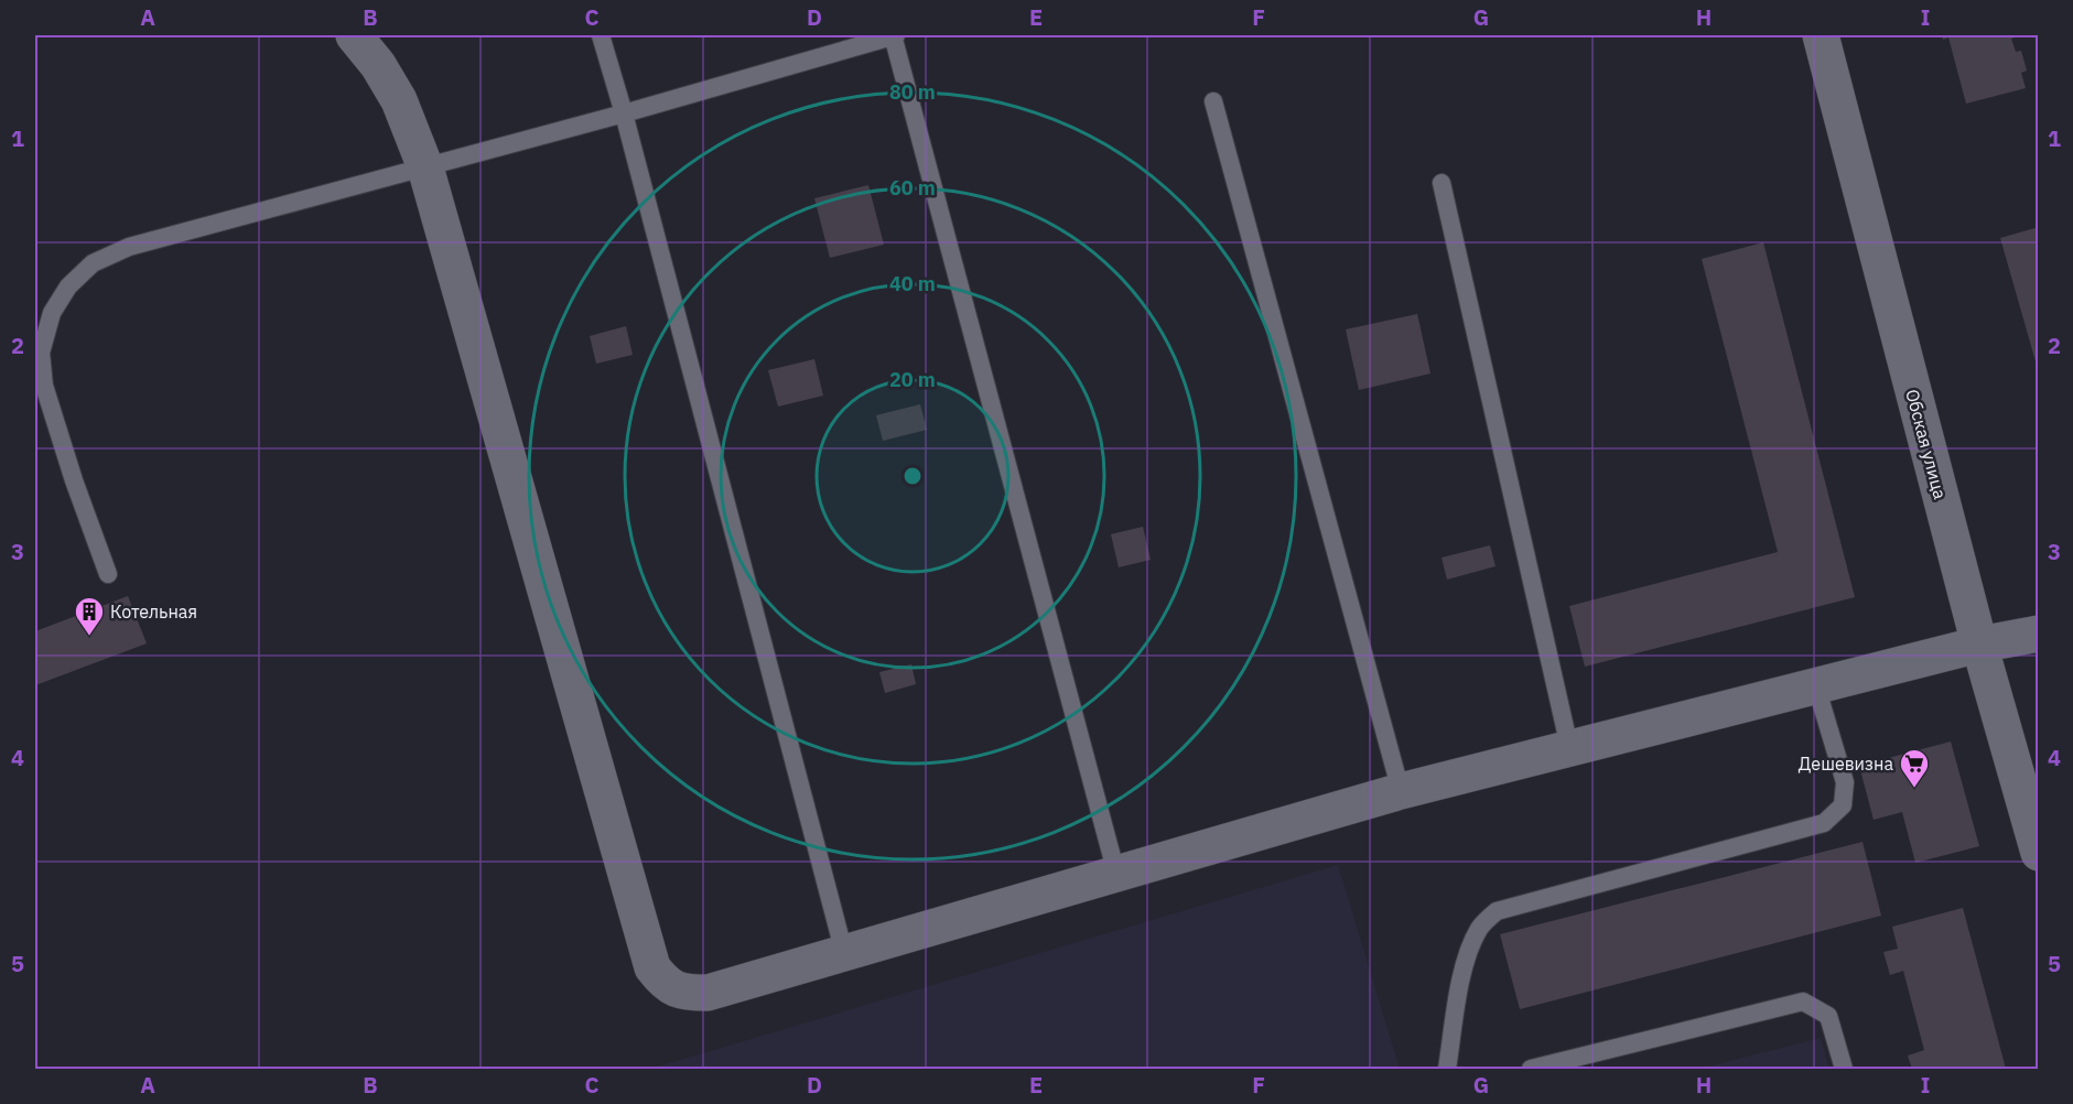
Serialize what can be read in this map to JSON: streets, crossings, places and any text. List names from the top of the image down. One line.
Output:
{"streets":{"street":["Обская улица"]},"places":{"building":["Котельная"],"supermarket":["Дешевизна"]},"grid":{"columns":["A","B","C","D","E","F","G","H","I"],"rows":["1","2","3","4","5"]},"rings":["80 m","60 m","40 m","20 m"]}
